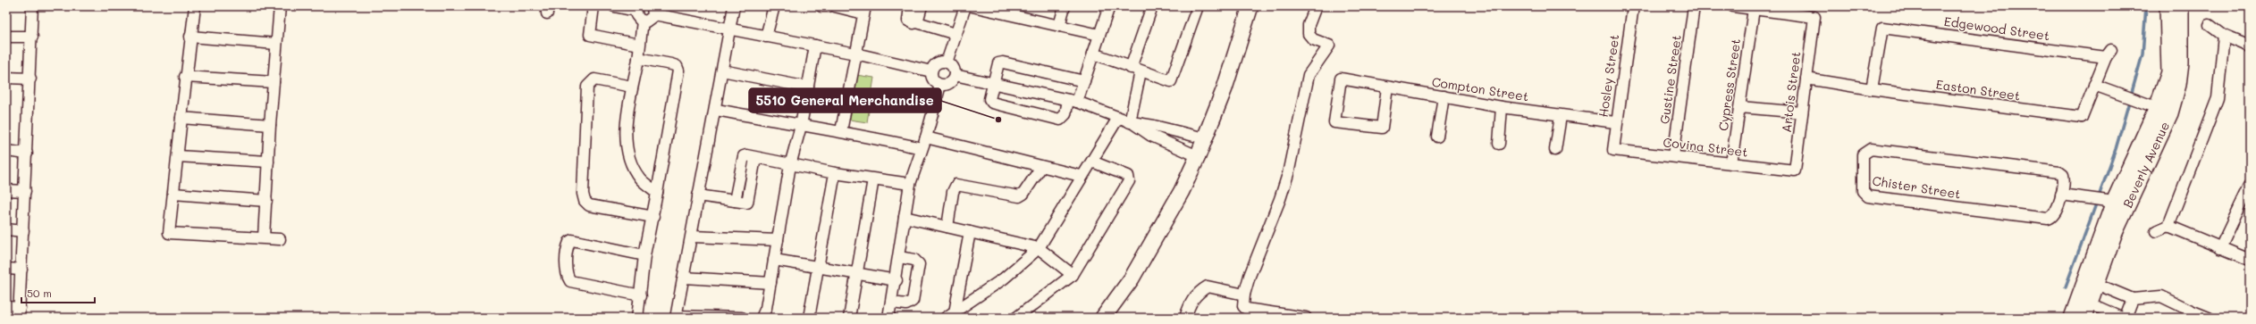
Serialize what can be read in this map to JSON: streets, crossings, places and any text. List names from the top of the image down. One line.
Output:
{"streets":{"street":["Edgewood Street","Hosley Street","Gustine Street","Cypress Street","Compton Street","Easton Street","Artois Street","Covina Street","Beverly Avenue","Chister Street"]},"crossings":[["Edgewood Street","Easton Street"],["Hosley Street","Compton Street"],["Hosley Street","Covina Street"],["Gustine Street","Covina Street"],["Cypress Street","Artois Street"],["Cypress Street","Covina Street"],["Easton Street","Artois Street"],["Artois Street","Covina Street"]],"places":["5510 General Merchandise"],"scale_bar":"50 m"}
